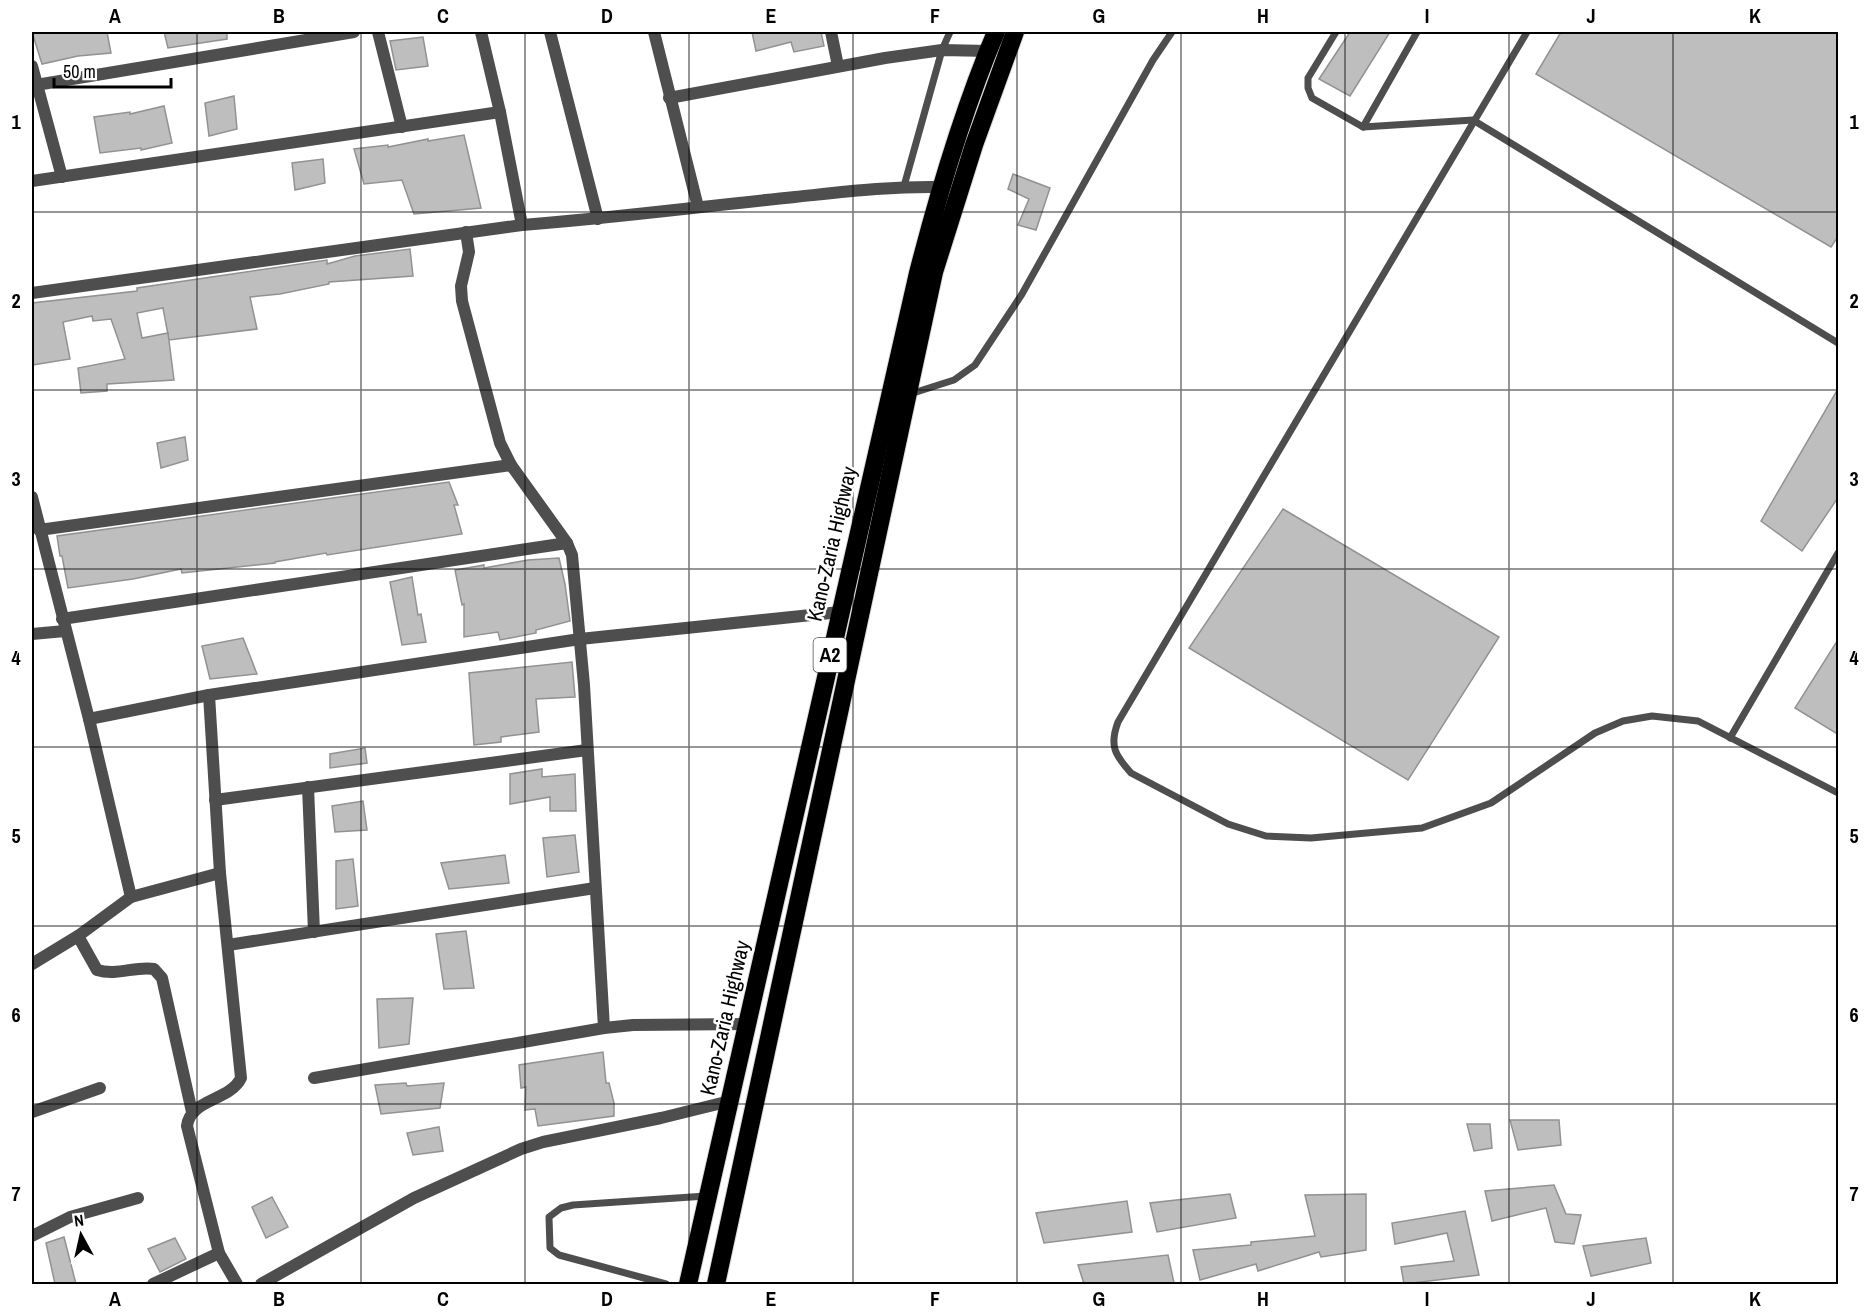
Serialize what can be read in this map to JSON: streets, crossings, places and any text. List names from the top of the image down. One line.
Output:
{"streets":{"highway":["Kano-Zaria Highway","A2"]},"scale_bar":"50 m","north":"top","grid":{"columns":["A","B","C","D","E","F","G","H","I","J","K"],"rows":["1","2","3","4","5","6","7"]}}
